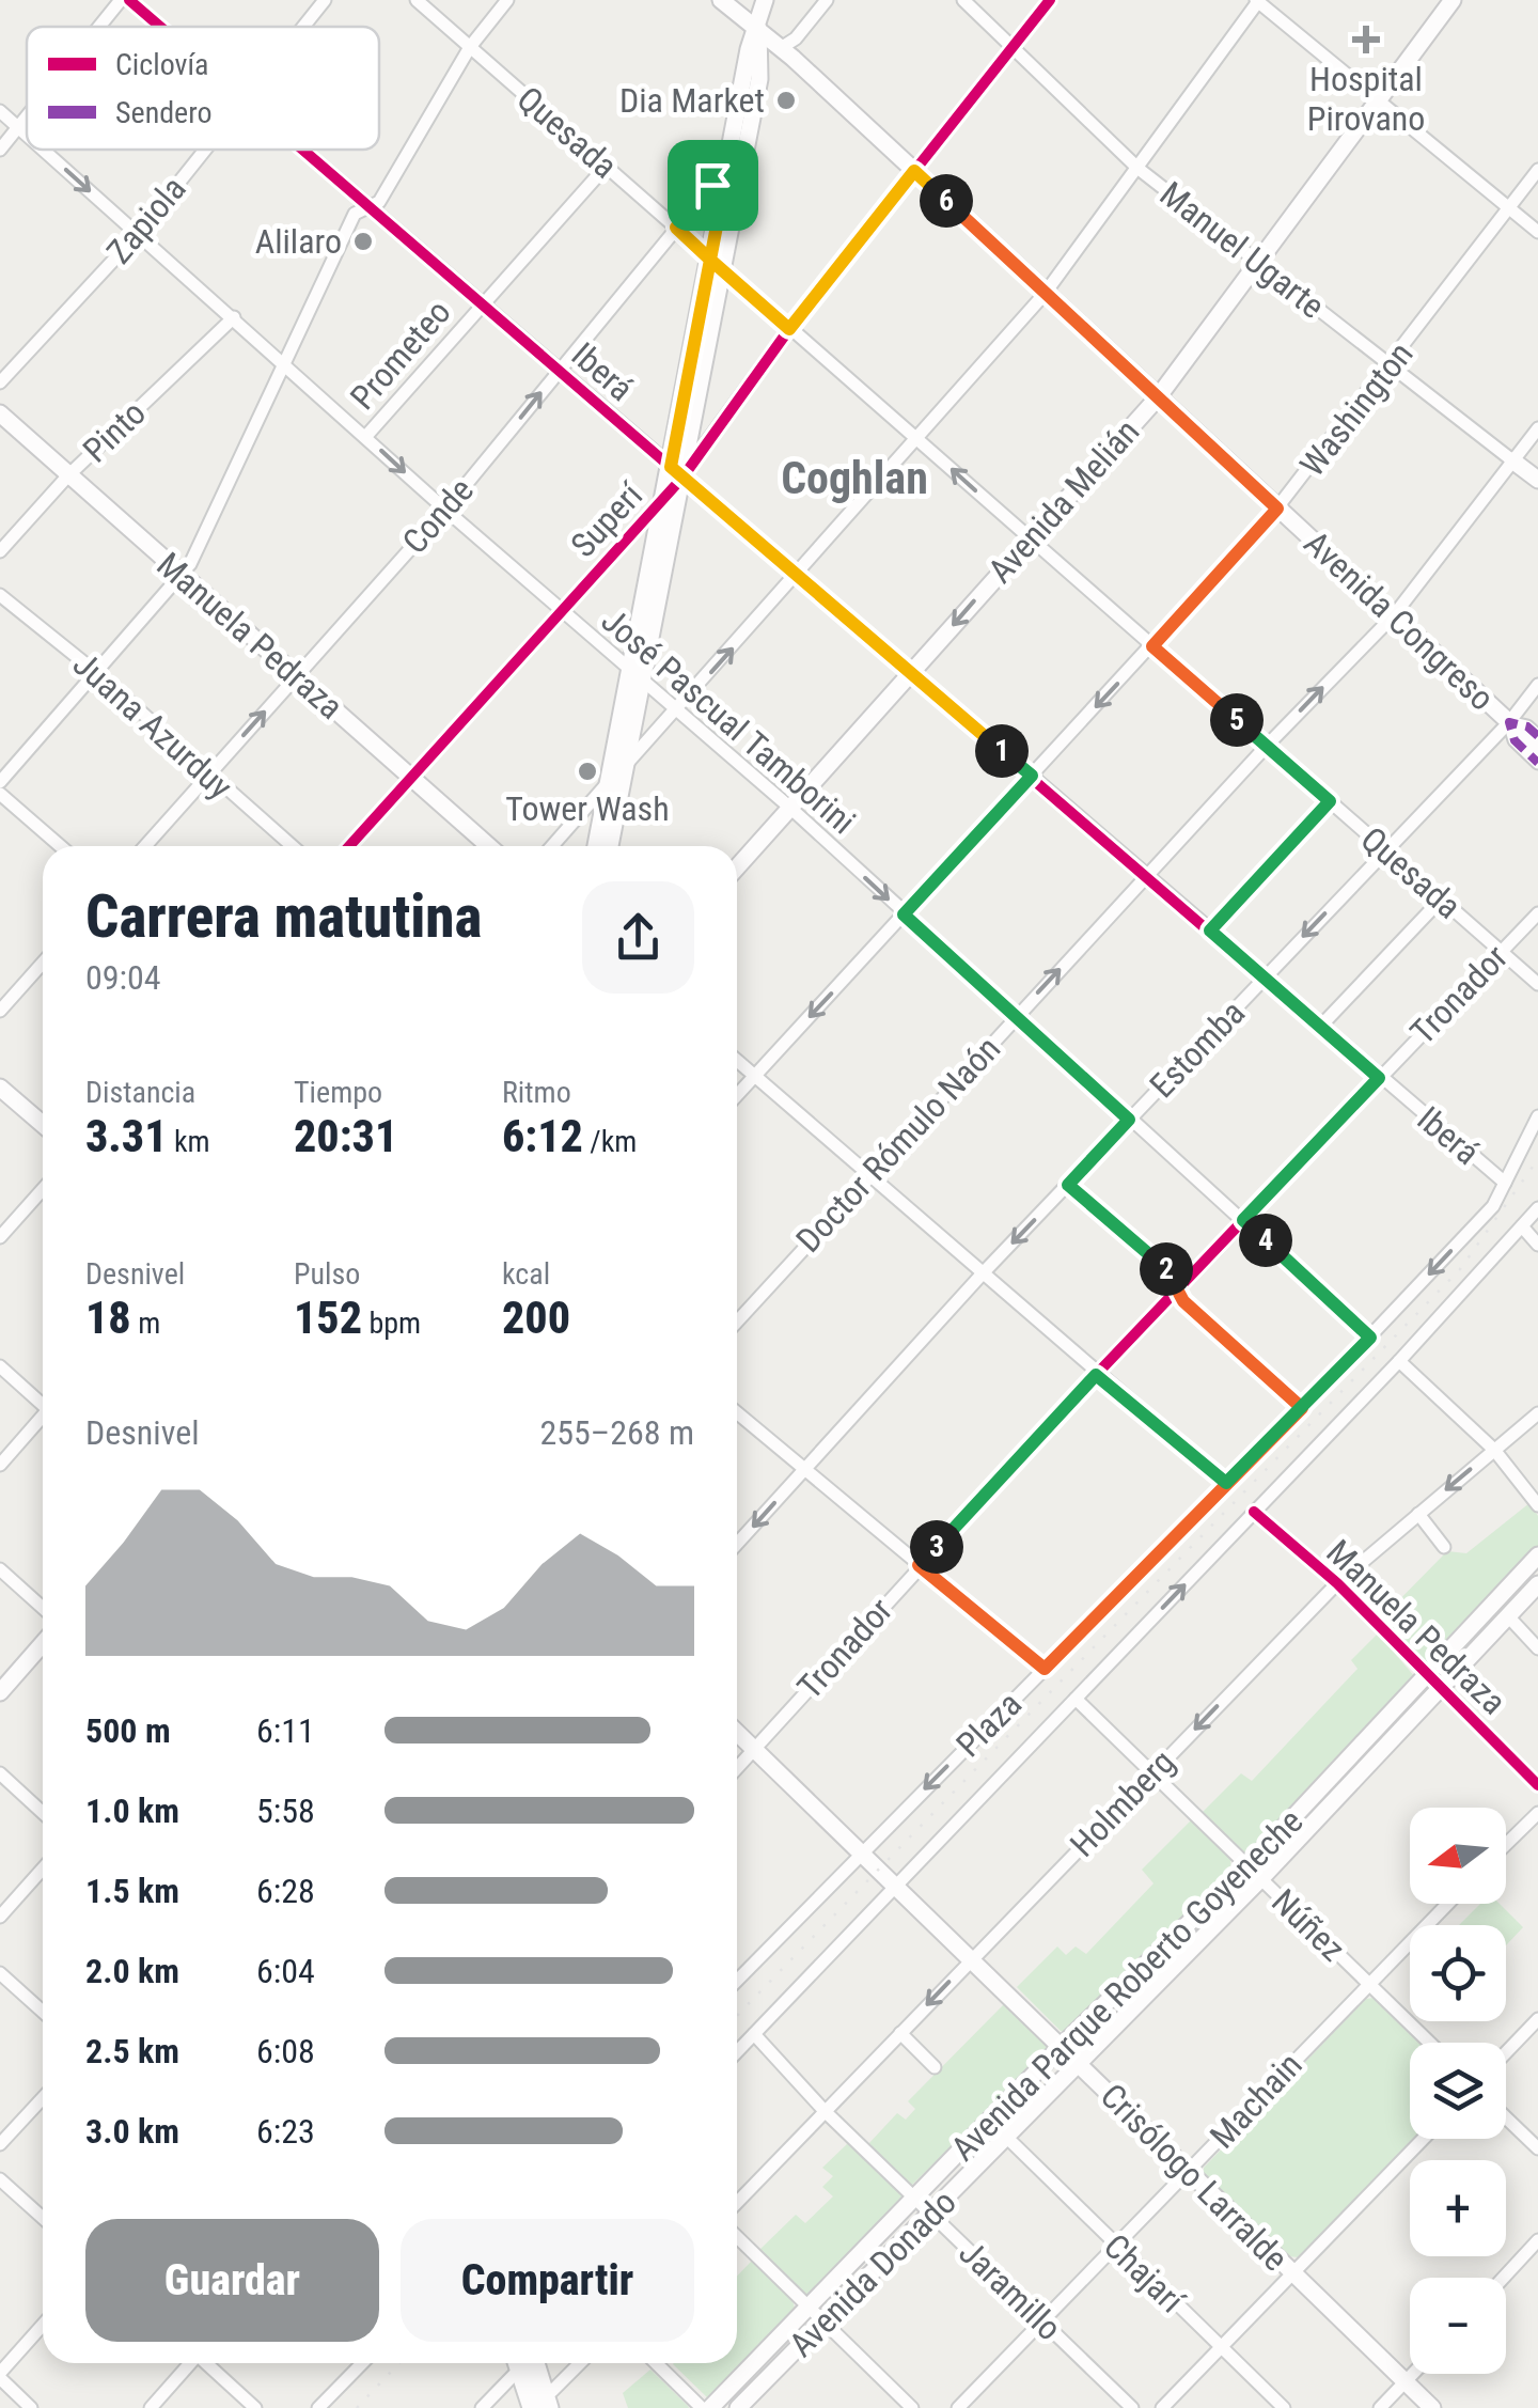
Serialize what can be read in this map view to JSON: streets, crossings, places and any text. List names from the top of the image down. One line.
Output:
{"streets":{"main road":["Manuel Ugarte","Avenida Melián","Avenida Congreso","Manuela Pedraza","Avenida Parque Roberto Goyeneche","Crisólogo Larralde","Avenida Donado"],"street":["Quesada","Zapiola","Prometeo","Iberá","Washington","Pinto","Conde","Superí","José Pascual Tamborini","Juana Azurduy","Tronador","Estomba","Doctor Rómulo Naón","Plaza","Holmberg","Núñez","Machain","Chajarí","Jaramillo"]},"crossings":[["Quesada","Prometeo"],["Quesada","Washington"],["Quesada","Avenida Melián"],["Quesada","Conde"],["Quesada","Superí"],["Quesada","Tronador"],["Quesada","Estomba"],["Quesada","Doctor Rómulo Naón"],["Zapiola","José Pascual Tamborini"],["Manuel Ugarte","Washington"],["Manuel Ugarte","Avenida Melián"],["Manuel Ugarte","Superí"],["Manuel Ugarte","Doctor Rómulo Naón"],["Prometeo","Iberá"],["Prometeo","José Pascual Tamborini"],["Iberá","Washington"],["Iberá","Avenida Melián"],["Iberá","Conde"],["Iberá","Superí"],["Iberá","Tronador"],["Iberá","Estomba"],["Iberá","Doctor Rómulo Naón"],["Iberá","Plaza"],["Washington","Avenida Congreso"],["Washington","José Pascual Tamborini"],["Pinto","Manuela Pedraza"],["Pinto","José Pascual Tamborini"],["Avenida Melián","Avenida Congreso"],["Avenida Melián","José Pascual Tamborini"],["Conde","Manuela Pedraza"],["Conde","José Pascual Tamborini"],["Conde","Juana Azurduy"],["Superí","Avenida Congreso"],["Superí","Manuela Pedraza"],["Superí","José Pascual Tamborini"],["Avenida Congreso","Estomba"],["Avenida Congreso","Doctor Rómulo Naón"],["Manuela Pedraza","Plaza"],["Manuela Pedraza","Holmberg"],["Manuela Pedraza","Avenida Parque Roberto Goyeneche"],["Manuela Pedraza","Avenida Donado"],["José Pascual Tamborini","Tronador"],["José Pascual Tamborini","Estomba"],["José Pascual Tamborini","Doctor Rómulo Naón"],["José Pascual Tamborini","Plaza"],["Tronador","Crisólogo Larralde"],["Plaza","Núñez"],["Plaza","Crisólogo Larralde"],["Plaza","Jaramillo"],["Holmberg","Núñez"],["Holmberg","Crisólogo Larralde"],["Holmberg","Jaramillo"],["Núñez","Avenida Parque Roberto Goyeneche"],["Núñez","Machain"],["Núñez","Avenida Donado"],["Avenida Parque Roberto Goyeneche","Crisólogo Larralde"],["Avenida Parque Roberto Goyeneche","Jaramillo"],["Machain","Crisólogo Larralde"],["Machain","Chajarí"],["Machain","Jaramillo"],["Crisólogo Larralde","Avenida Donado"],["Avenida Donado","Chajarí"],["Avenida Donado","Jaramillo"]],"one_way":["Holmberg"],"districts":["Coghlan"],"places":{"health":["Hospital Pirovano"],"other":["Dia Market","Alilaro","Tower Wash"]},"legend":["Ciclovía","Sendero"],"north":"left","page":{"pins":["6","5","1","4","2","3"],"heading":["Carrera matutina","09:04"],"stats":[["Distancia","3.31 km"],["Tiempo","20:31"],["Ritmo","6:12 /km"],["Desnivel","18 m"],["Pulso","152 bpm"],["kcal","200"]],"chart":["Desnivel","255–268 m"],"list":[{"name":"500 m","note":"6:11"},{"name":"1.0 km","note":"5:58"},{"name":"1.5 km","note":"6:28"},{"name":"2.0 km","note":"6:04"},{"name":"2.5 km","note":"6:08"},{"name":"3.0 km","note":"6:23"}],"map_buttons":["+","−"],"buttons":["Guardar","Compartir"]}}
